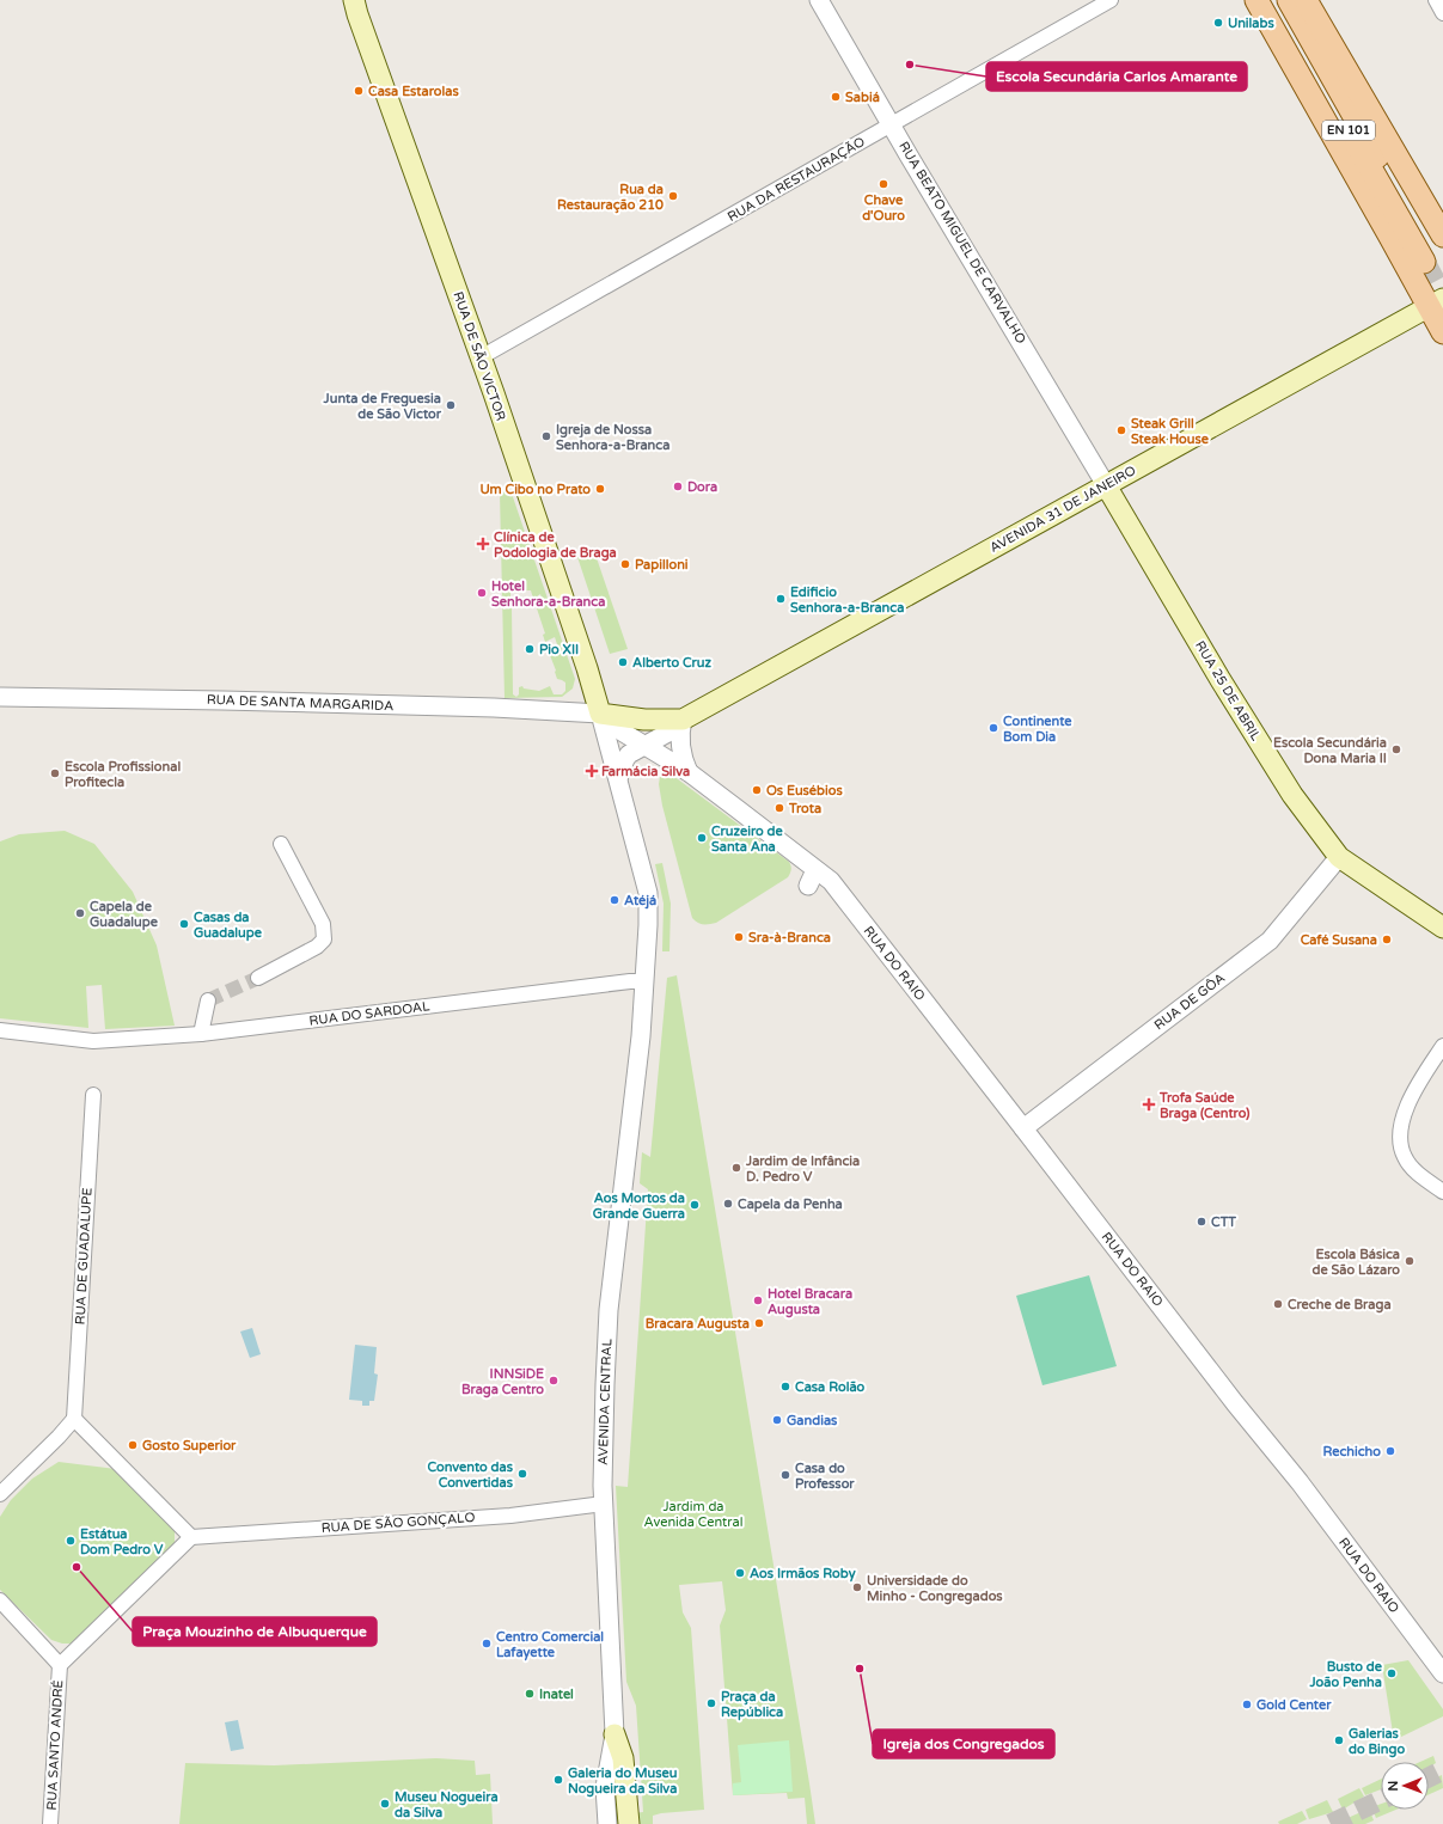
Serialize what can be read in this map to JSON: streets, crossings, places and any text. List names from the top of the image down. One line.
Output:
{"streets":{"main road":["EN 101","RUA DE SÃO VICTOR","AVENIDA 31 DE JANEIRO","RUA 25 DE ABRIL"],"street":["RUA DA RESTAURAÇÃO","RUA BEATO MIGUEL DE CARVALHO","RUA DE SANTA MARGARIDA","RUA DO RAIO","RUA DE GÔA","RUA DO SARDOAL","RUA DE GUADALUPE","AVENIDA CENTRAL","RUA DE SÃO GONÇALO","RUA SANTO ANDRÉ"]},"crossings":[["RUA DA RESTAURAÇÃO","RUA BEATO MIGUEL DE CARVALHO"],["RUA DA RESTAURAÇÃO","RUA DE SÃO VICTOR"],["RUA BEATO MIGUEL DE CARVALHO","AVENIDA 31 DE JANEIRO"],["RUA BEATO MIGUEL DE CARVALHO","RUA 25 DE ABRIL"],["RUA DE SÃO VICTOR","RUA DE SANTA MARGARIDA"],["RUA DE SÃO VICTOR","RUA DO RAIO"],["RUA DE SÃO VICTOR","AVENIDA CENTRAL"],["AVENIDA 31 DE JANEIRO","RUA 25 DE ABRIL"],["RUA 25 DE ABRIL","RUA DE GÔA"],["RUA DE SANTA MARGARIDA","RUA DO RAIO"],["RUA DE SANTA MARGARIDA","AVENIDA CENTRAL"],["RUA DO RAIO","RUA DE GÔA"],["RUA DO RAIO","AVENIDA CENTRAL"],["RUA DO SARDOAL","AVENIDA CENTRAL"],["AVENIDA CENTRAL","RUA DE SÃO GONÇALO"]],"parks":["Jardim da Avenida Central"],"places":{"other":["Unilabs","Escola Secundária Carlos Amarante","Casa Estarolas","Sabiá","Chave d'Ouro","Rua da Restauração 210","Junta de Freguesia de São Victor","Steak Grill Steak House","Igreja de Nossa Senhora-a-Branca","Dora","Um Cibo no Prato","Papilloni","Hotel Senhora-a-Branca","Edificio Senhora-a-Branca","Pio XII","Alberto Cruz","Continente Bom Dia","Escola Secundária Dona Maria II","Escola Profissional Profitecla","Os Eusébios","Trota","Cruzeiro de Santa Ana","Atéjá","Capela de Guadalupe","Casas da Guadalupe","Sra-à-Branca","Café Susana","Jardim de Infância D. Pedro V","Capela da Penha","Aos Mortos da Grande Guerra","CTT","Escola Básica de São Lázaro","Hotel Bracara Augusta","Creche de Braga","Bracara Augusta","INNSiDE Braga Centro","Casa Rolão","Gandias","Gosto Superior","Rechicho","Convento das Convertidas","Casa do Professor","Estátua Dom Pedro V","Praça Mouzinho de Albuquerque","Aos Irmãos Roby","Universidade do Minho - Congregados","Centro Comercial Lafayette","Igreja dos Congregados","Busto de João Penha","Inatel","Praça da República","Gold Center","Galerias do Bingo","Galeria do Museu Nogueira da Silva","Museu Nogueira da Silva"],"health":["Clínica de Podologia de Braga","Farmácia Silva","Trofa Saúde Braga (Centro)"]},"north":"left"}
